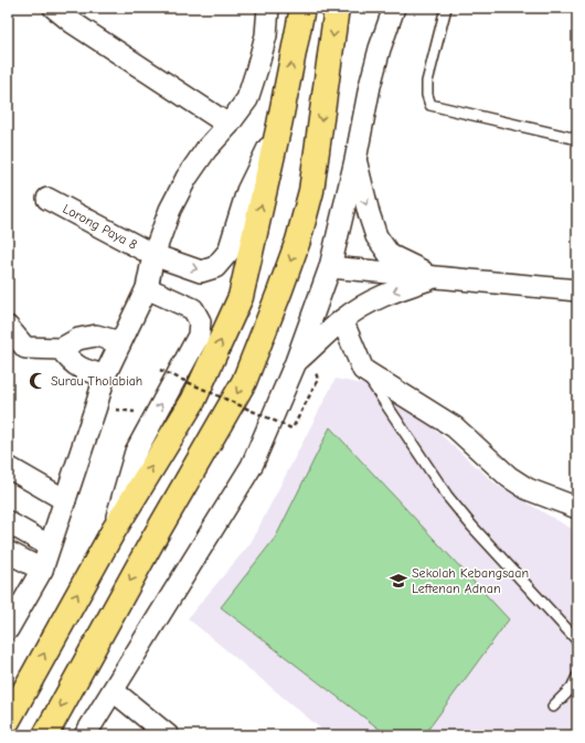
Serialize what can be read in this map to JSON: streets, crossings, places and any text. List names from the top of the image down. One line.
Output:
{"streets":{"street":["Lorong Paya 8"]},"places":{"mosque":["Surau Tholabiah"],"school or university":["Sekolah Kebangsaan Leftenan Adnan"]}}
